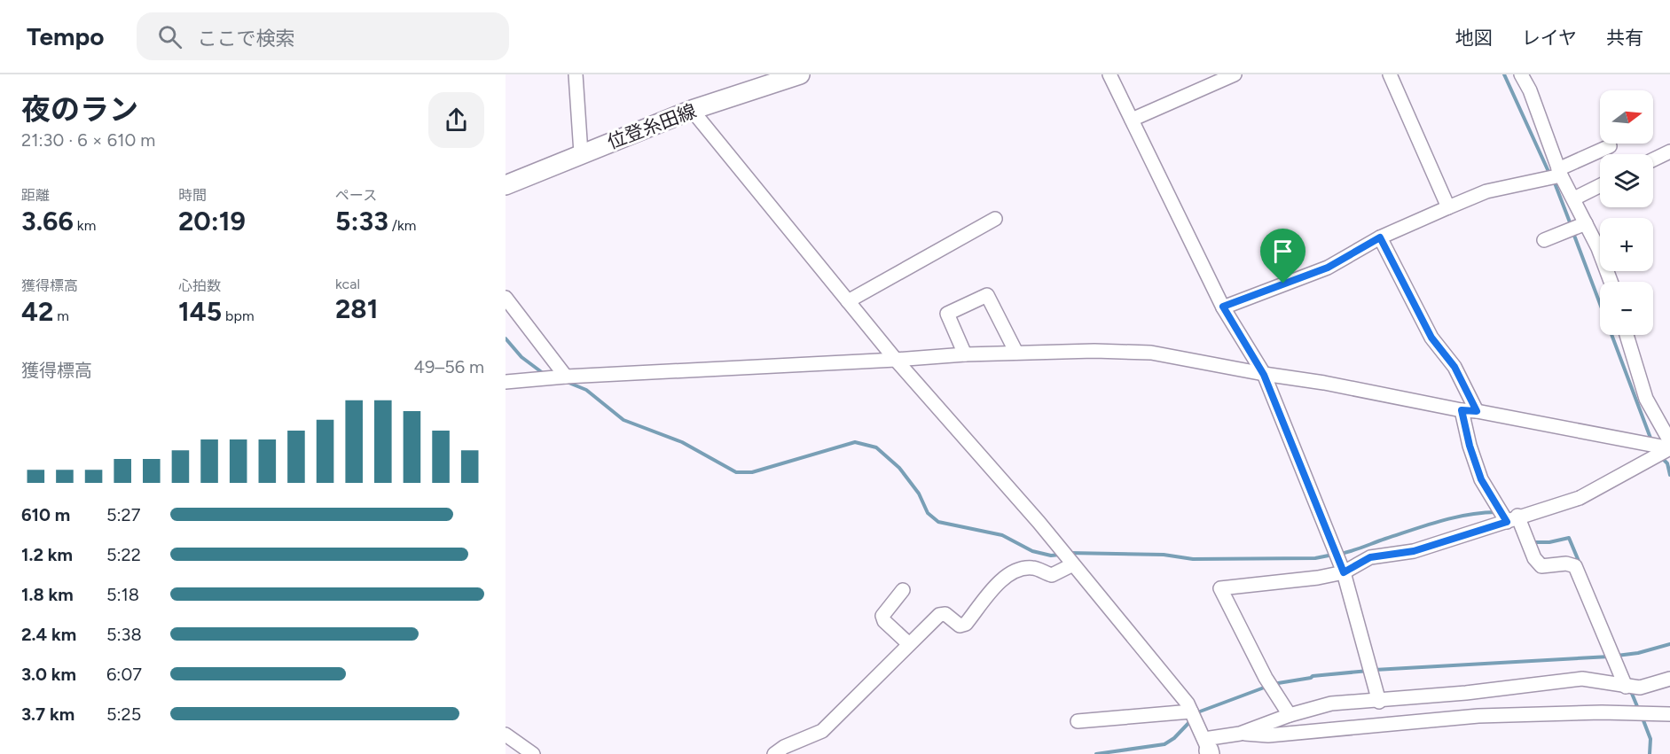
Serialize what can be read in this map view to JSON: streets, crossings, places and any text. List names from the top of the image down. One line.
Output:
{"streets":{"main road":["位登糸田線"]},"north":"right","page":{"header":"Tempo","search":"ここで検索","nav":["地図","レイヤ","共有"],"heading":["夜のラン","21:30 · 6 × 610 m"],"map_buttons":["+","−"],"stats":[["距離","3.66 km"],["時間","20:19"],["ペース","5:33 /km"],["獲得標高","42 m"],["心拍数","145 bpm"],["kcal","281"]],"chart":["獲得標高","49–56 m"],"list":[{"name":"610 m","note":"5:27"},{"name":"1.2 km","note":"5:22"},{"name":"1.8 km","note":"5:18"},{"name":"2.4 km","note":"5:38"},{"name":"3.0 km","note":"6:07"},{"name":"3.7 km","note":"5:25"}]}}
